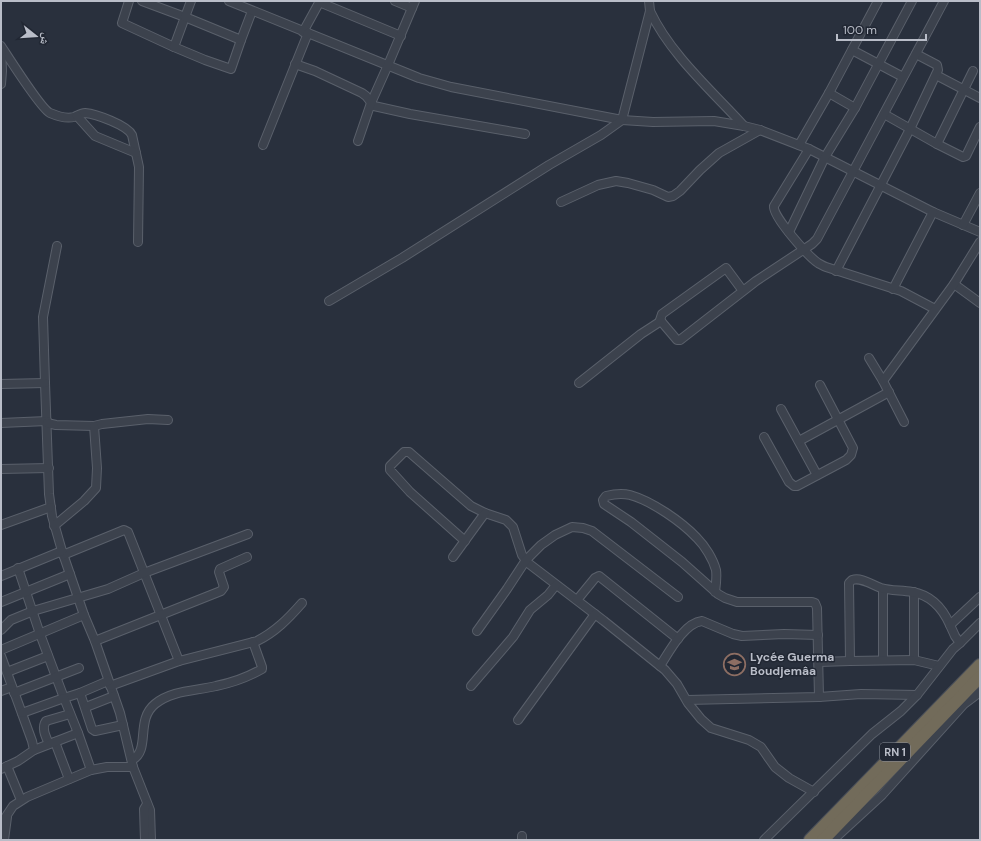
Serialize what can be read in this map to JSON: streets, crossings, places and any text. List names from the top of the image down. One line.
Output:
{"streets":{"highway":["RN 1"]},"places":{"school or university":["Lycée Guerma Boudjemâa"]},"scale_bar":"100 m","north":"right"}
